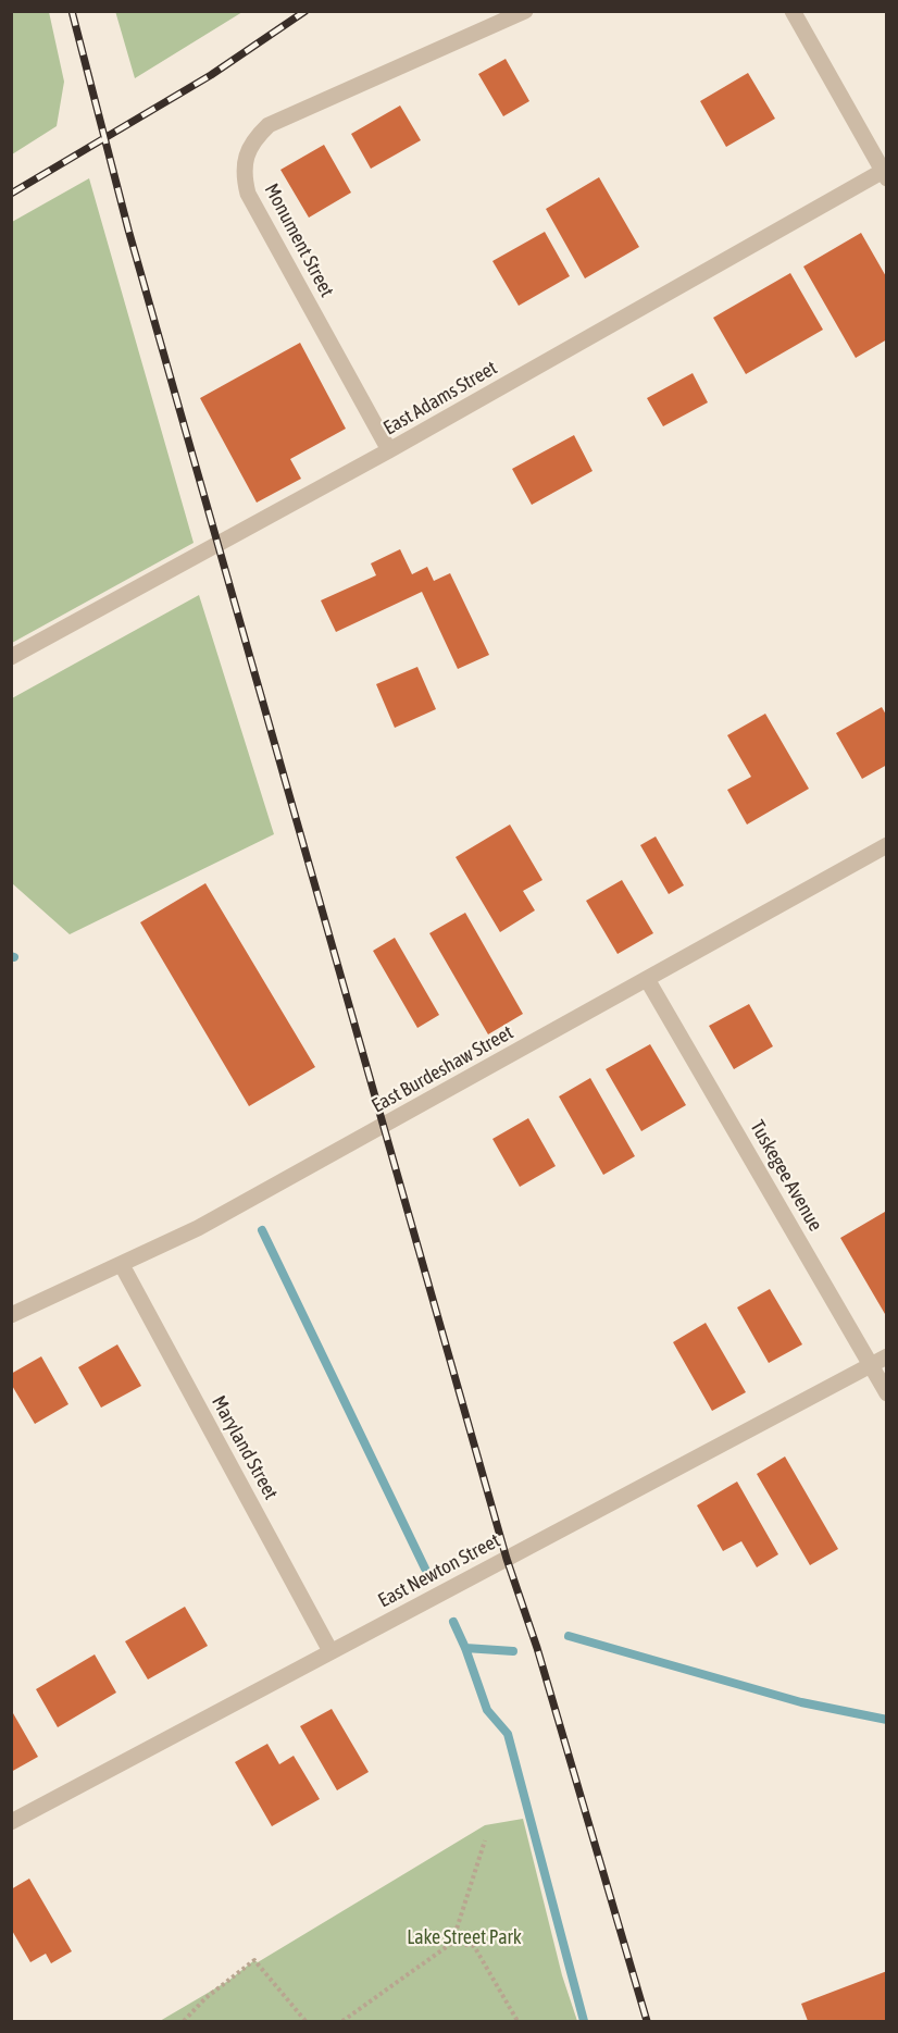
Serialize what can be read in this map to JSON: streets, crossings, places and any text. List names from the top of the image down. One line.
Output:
{"streets":{"street":["Monument Street","East Adams Street","East Burdeshaw Street","Tuskegee Avenue","Maryland Street","East Newton Street"]},"crossings":[["Monument Street","East Adams Street"],["East Burdeshaw Street","Tuskegee Avenue"],["East Burdeshaw Street","Maryland Street"],["Tuskegee Avenue","East Newton Street"],["Maryland Street","East Newton Street"]],"parks":["Lake Street Park"]}
